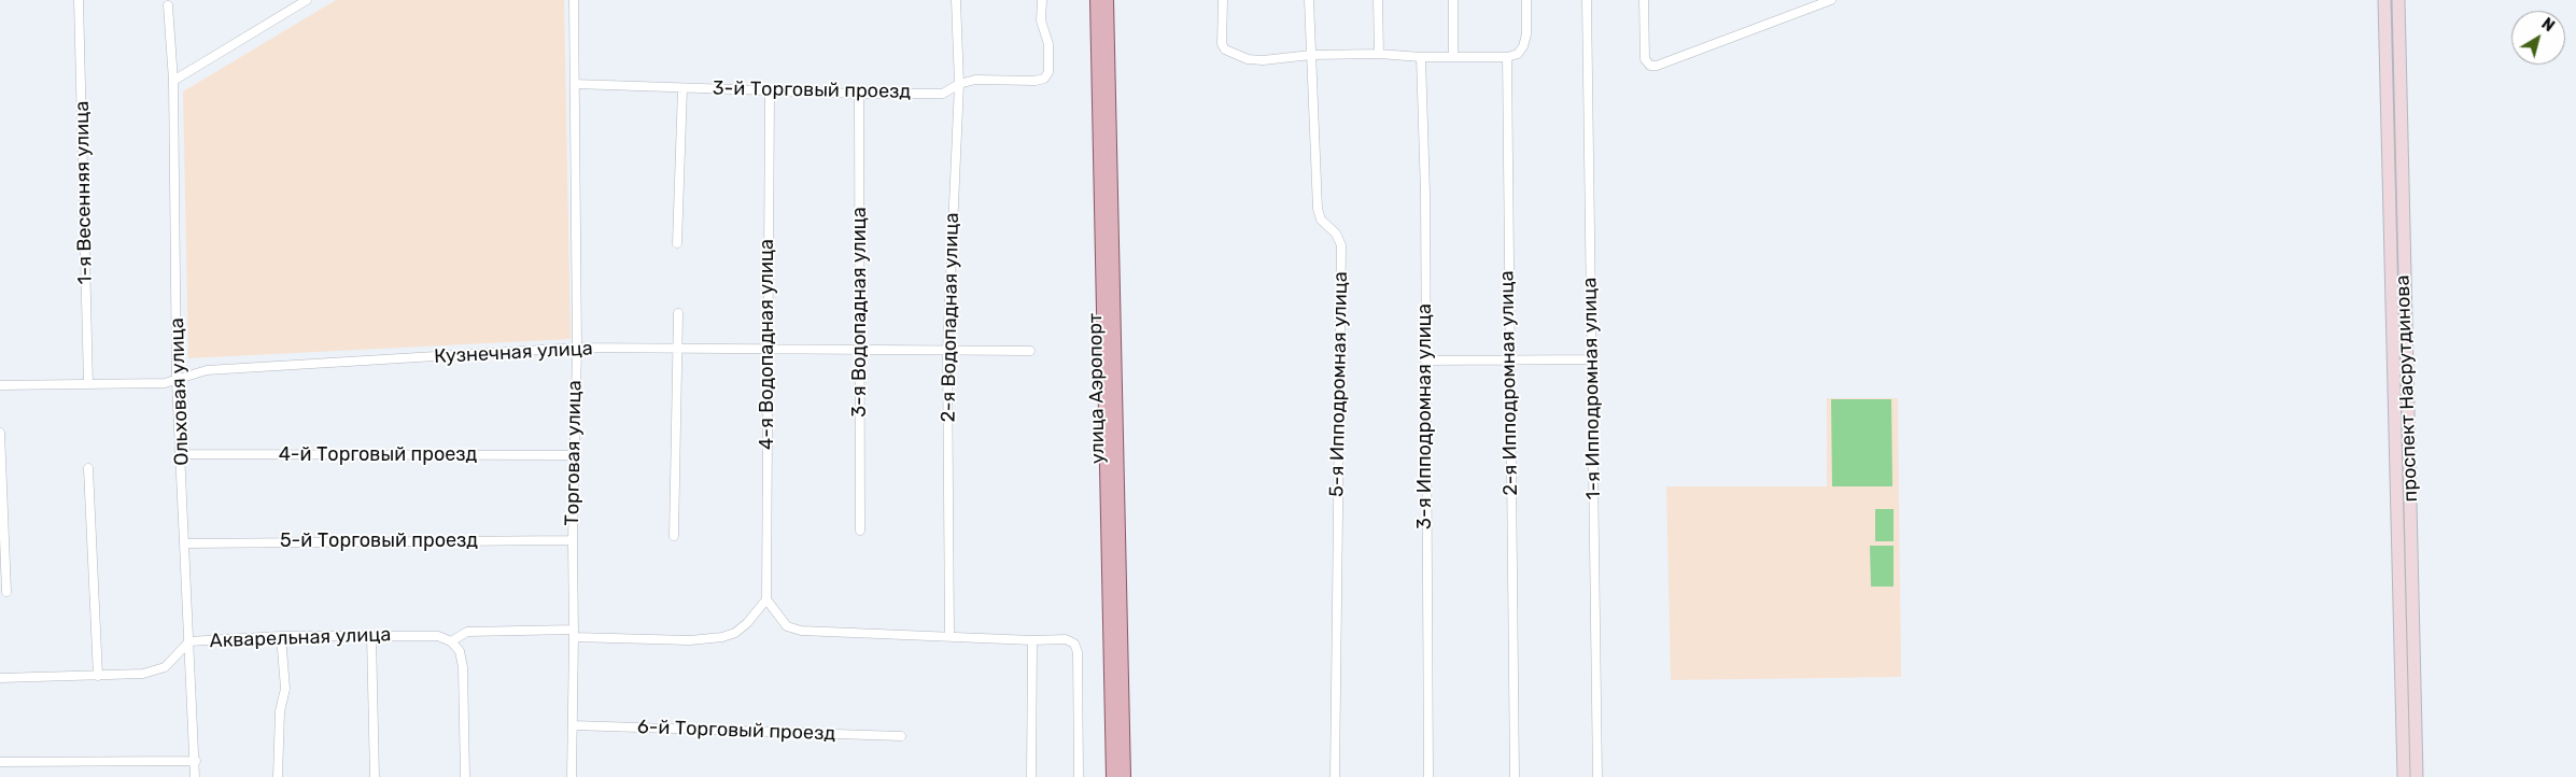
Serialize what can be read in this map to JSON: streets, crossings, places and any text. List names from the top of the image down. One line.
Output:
{"streets":{"main road":["улица Аэропорт","проспект Насрутдинова"],"street":["3-й Торговый проезд","1-я Весенняя улица","3-я Водопадная улица","2-я Водопадная улица","4-я Водопадная улица","Кузнечная улица","2-я Ипподромная улица","5-я Ипподромная улица","1-я Ипподромная улица","Ольховая улица","3-я Ипподромная улица","Торговая улица","4-й Торговый проезд","5-й Торговый проезд","Акварельная улица","6-й Торговый проезд"]},"crossings":[["3-й Торговый проезд","3-я Водопадная улица"],["3-й Торговый проезд","2-я Водопадная улица"],["3-й Торговый проезд","4-я Водопадная улица"],["3-й Торговый проезд","Торговая улица"],["1-я Весенняя улица","Кузнечная улица"],["3-я Водопадная улица","Кузнечная улица"],["2-я Водопадная улица","Кузнечная улица"],["4-я Водопадная улица","Кузнечная улица"],["Кузнечная улица","Ольховая улица"],["Кузнечная улица","Торговая улица"],["Ольховая улица","4-й Торговый проезд"],["Ольховая улица","5-й Торговый проезд"],["Ольховая улица","Акварельная улица"],["Торговая улица","4-й Торговый проезд"],["Торговая улица","5-й Торговый проезд"],["Торговая улица","6-й Торговый проезд"]],"north":"top right"}
